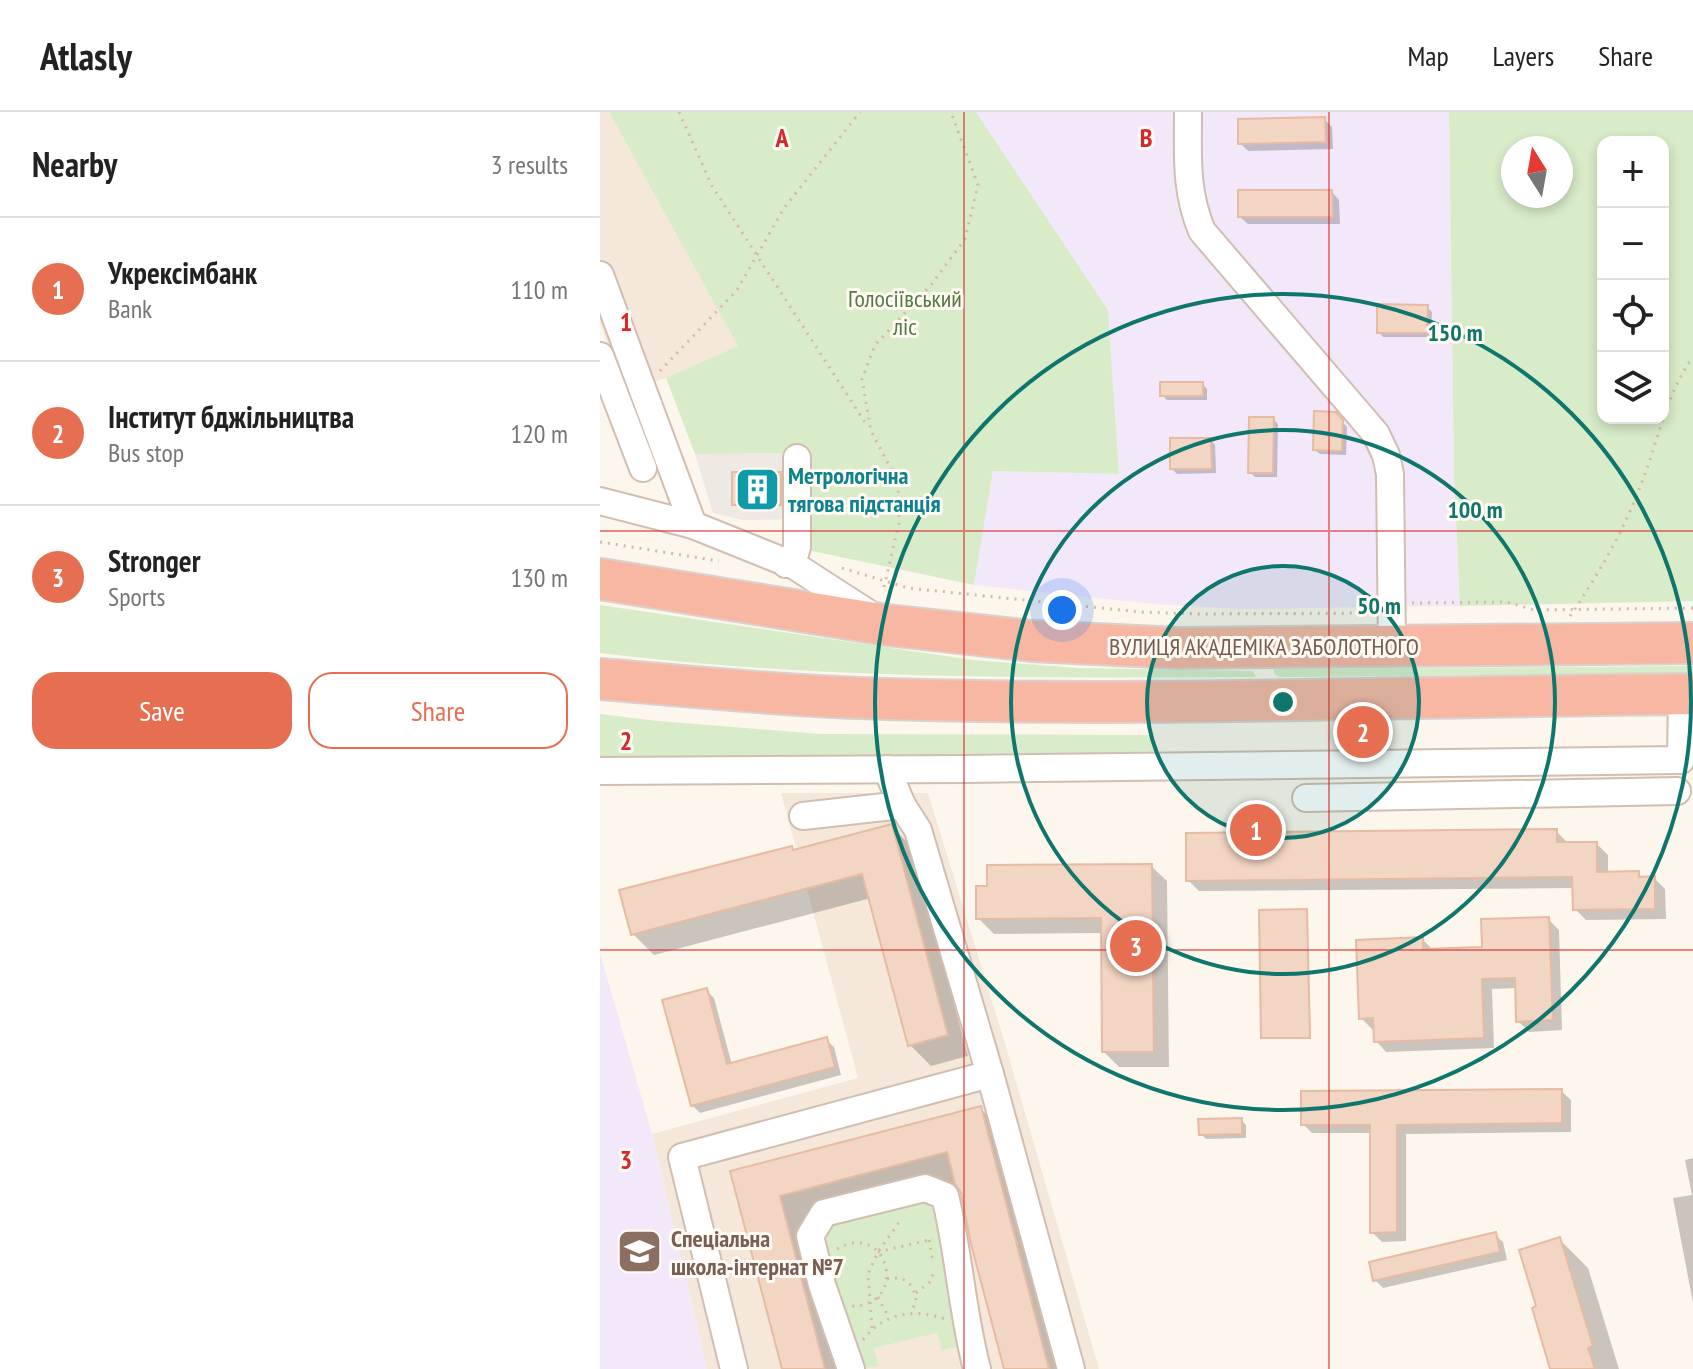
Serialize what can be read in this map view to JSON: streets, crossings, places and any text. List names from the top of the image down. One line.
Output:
{"streets":{"highway":["ВУЛИЦЯ АКАДЕМІКА ЗАБОЛОТНОГО"]},"parks":["Голосіївський ліс"],"places":{"building":["Метрологічна тягова підстанція"],"school or university":["Спеціальна школа-інтернат №7"]},"north":"top","page":{"header":"Atlasly","nav":["Map","Layers","Share"],"heading":["Nearby","3 results"],"map_buttons":["+","−"],"list":[{"mark":"1","name":"Укрексімбанк","note":"Bank","value":"110 m"},{"mark":"2","name":"Інститут бджільництва","note":"Bus stop","value":"120 m"},{"mark":"3","name":"Stronger","note":"Sports","value":"130 m"}],"buttons":["Save","Share"],"pins":["2","1","3"]},"grid":{"columns":["A","B"],"rows":["1","2","3"]},"rings":["150 m","100 m","50 m"]}
